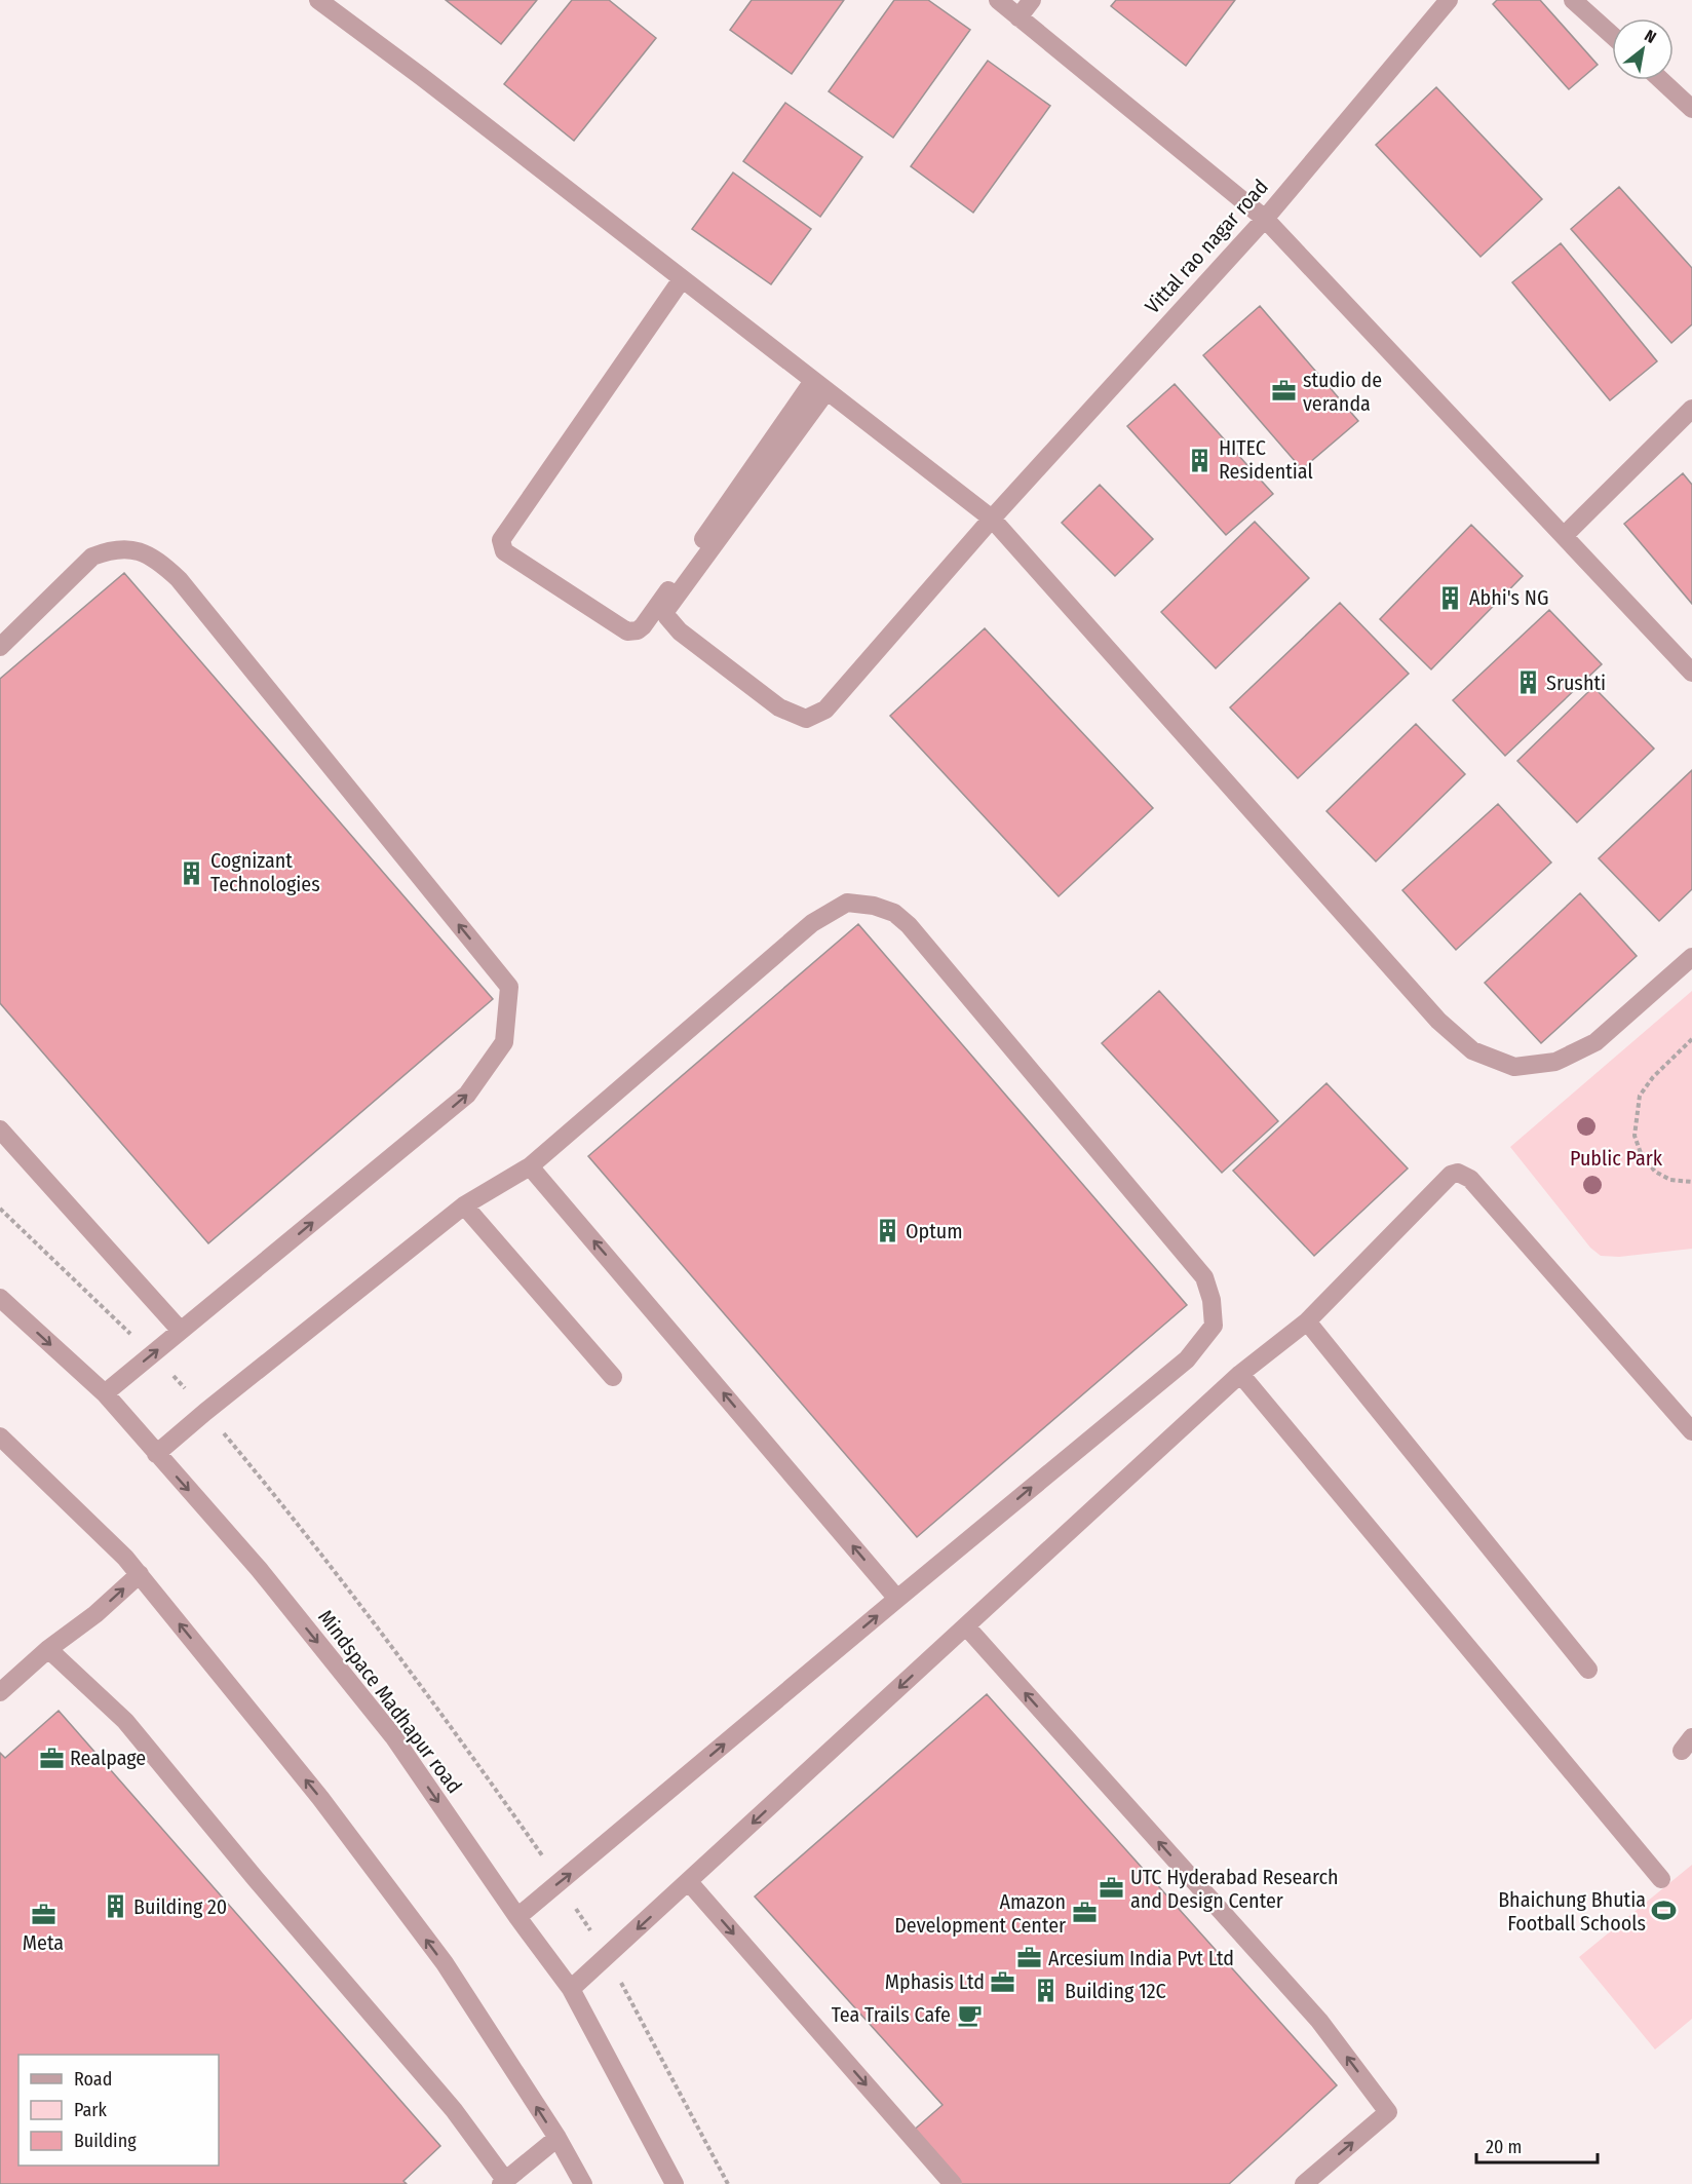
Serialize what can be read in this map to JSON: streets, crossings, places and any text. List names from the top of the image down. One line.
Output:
{"streets":{"street":["Vittal rao nagar road","Mindspace Madhapur road"]},"parks":["Public Park"],"places":{"office":["studio de veranda","Realpage","UTC Hyderabad Research and Design Center","Amazon Development Center","Meta","Arcesium India Pvt Ltd","Mphasis Ltd"],"building":["HITEC Residential","Abhi's NG","Srushti","Cognizant Technologies","Optum","Building 20","Building 12C"],"sports":["Bhaichung Bhutia Football Schools"],"cafe":["Tea Trails Cafe"]},"legend":["Road","Park","Building"],"scale_bar":"20 m","north":"top right"}
